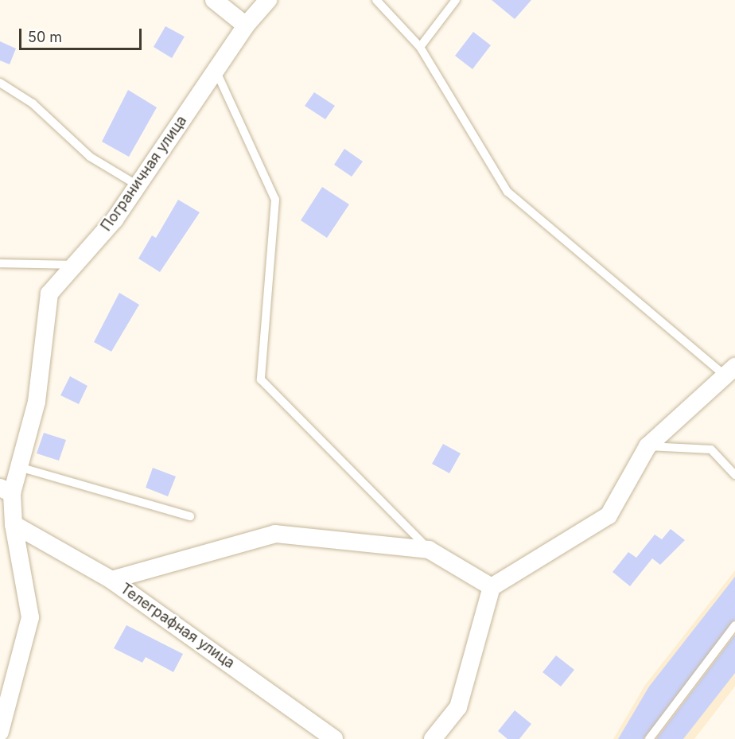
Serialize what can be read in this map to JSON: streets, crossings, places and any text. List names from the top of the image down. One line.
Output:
{"streets":{"street":["Пограничная улица","Телеграфная улица"]},"crossings":[["Пограничная улица","Телеграфная улица"]],"scale_bar":"50 m"}
